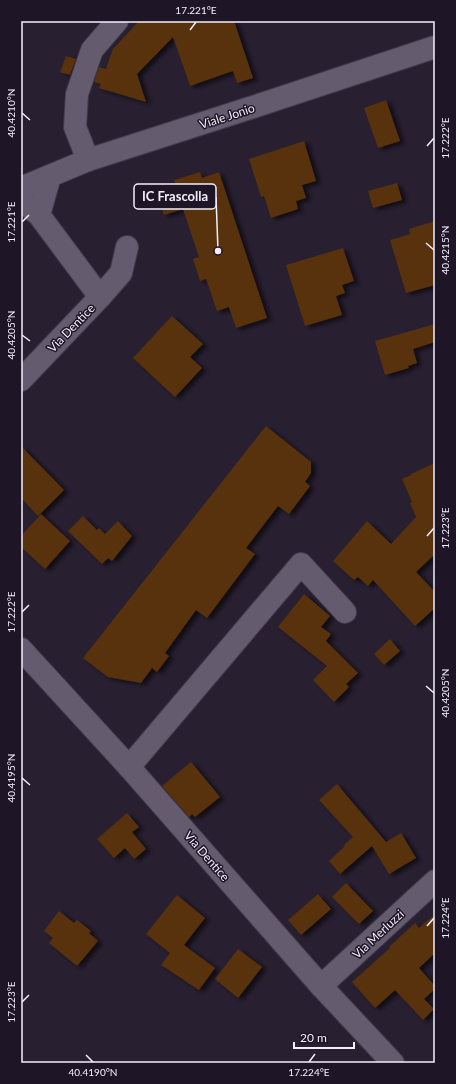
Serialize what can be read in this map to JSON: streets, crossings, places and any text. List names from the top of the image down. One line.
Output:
{"streets":{"street":["Viale Jonio","Via Dentice","Via Merluzzi"]},"crossings":[["Via Dentice","Via Merluzzi"]],"places":["IC Frascolla"],"scale_bar":"20 m","coordinates":["17.221°E","40.4210°N","17.222°E","40.4215°N","40.4205°N","17.223°E","40.4195°N","17.224°E","40.4190°N"]}
